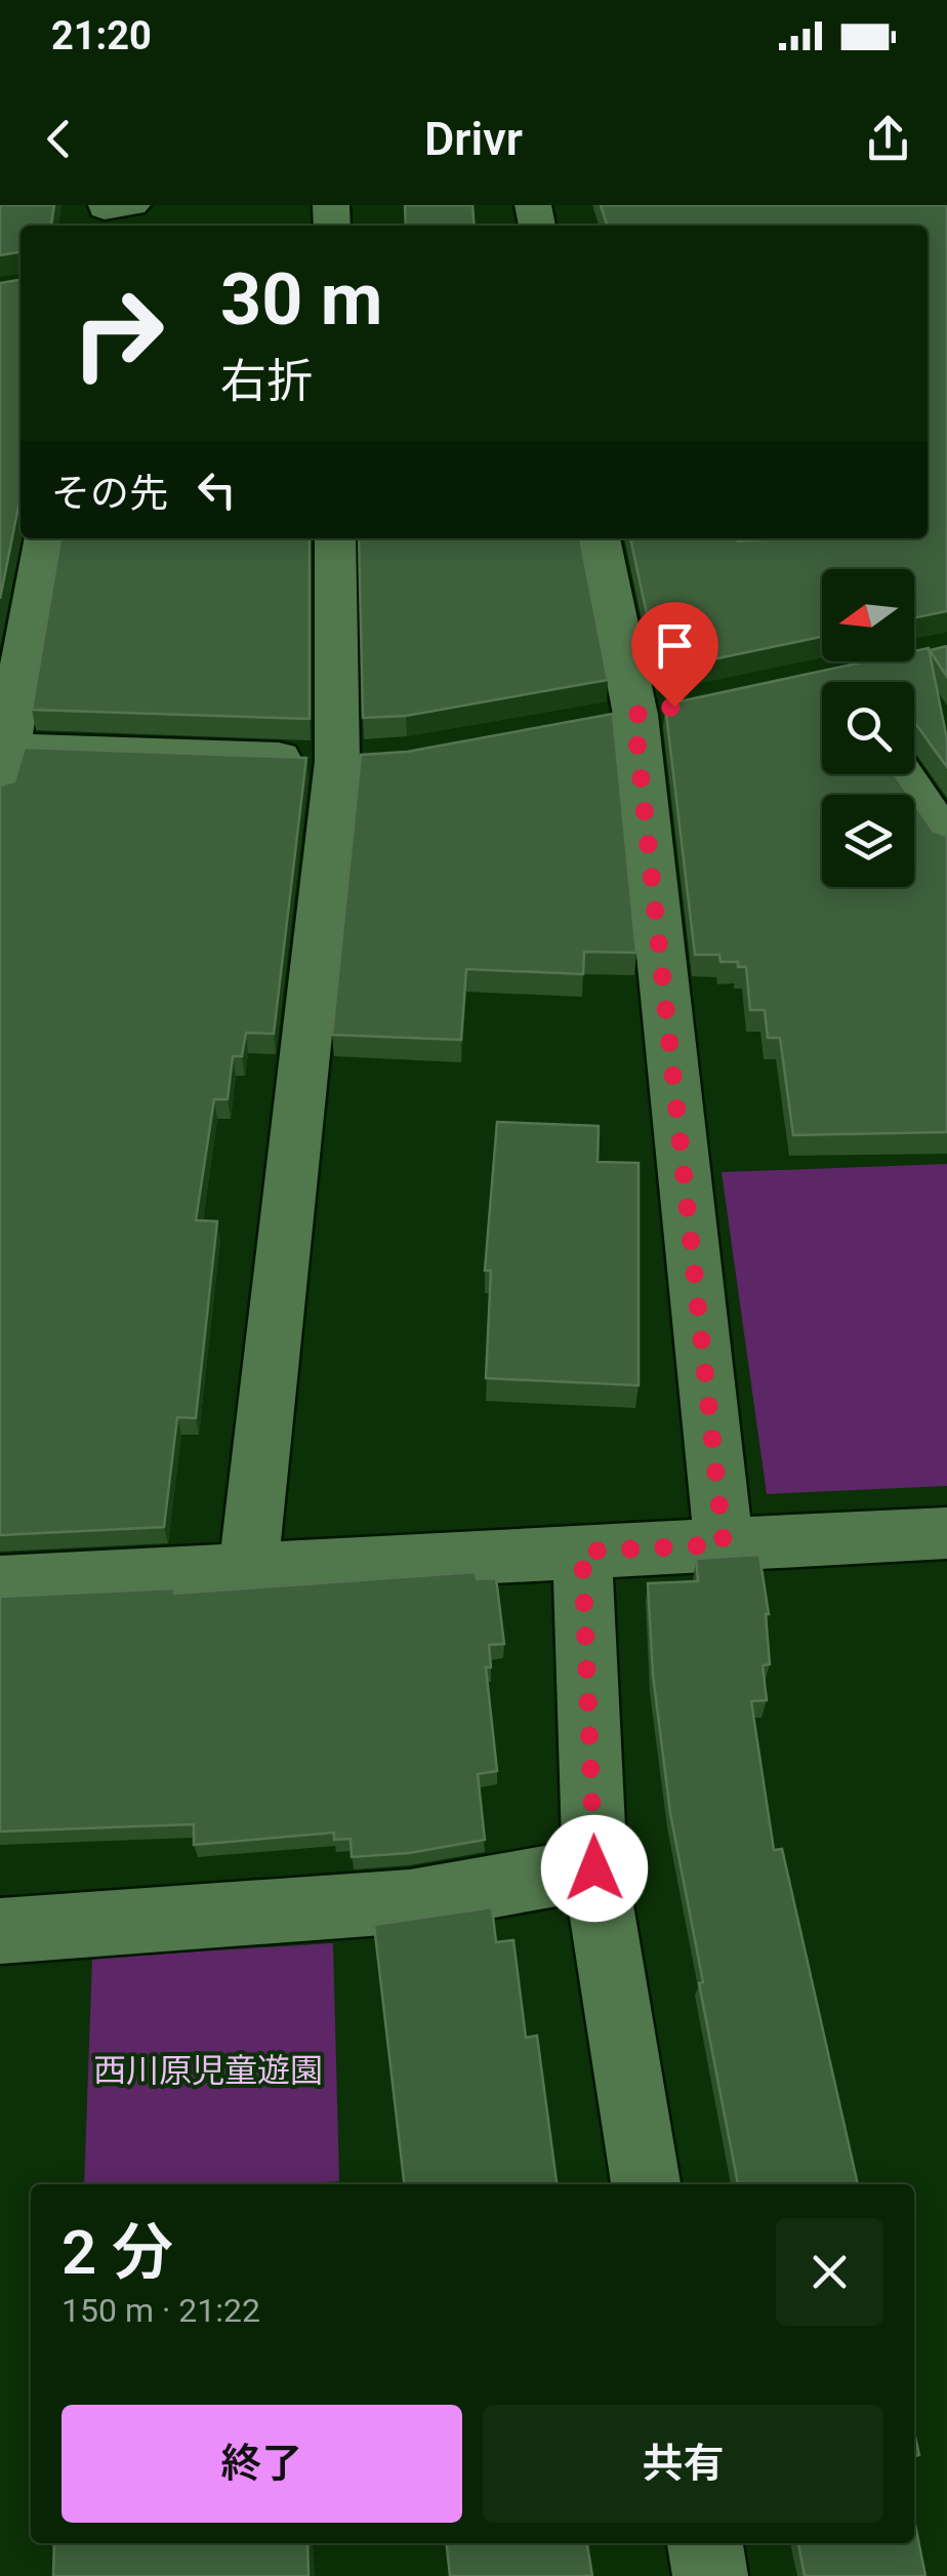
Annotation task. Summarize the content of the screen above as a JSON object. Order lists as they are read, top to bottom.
{
  "parks": ["西川原児童遊園"],
  "north": "left",
  "page": {
    "status": "21:20",
    "header": "Drivr",
    "turn": ["30 m", "右折"],
    "then": "その先",
    "heading": ["2 分", "150 m · 21:22"],
    "buttons": ["終了", "共有"]
  }
}
